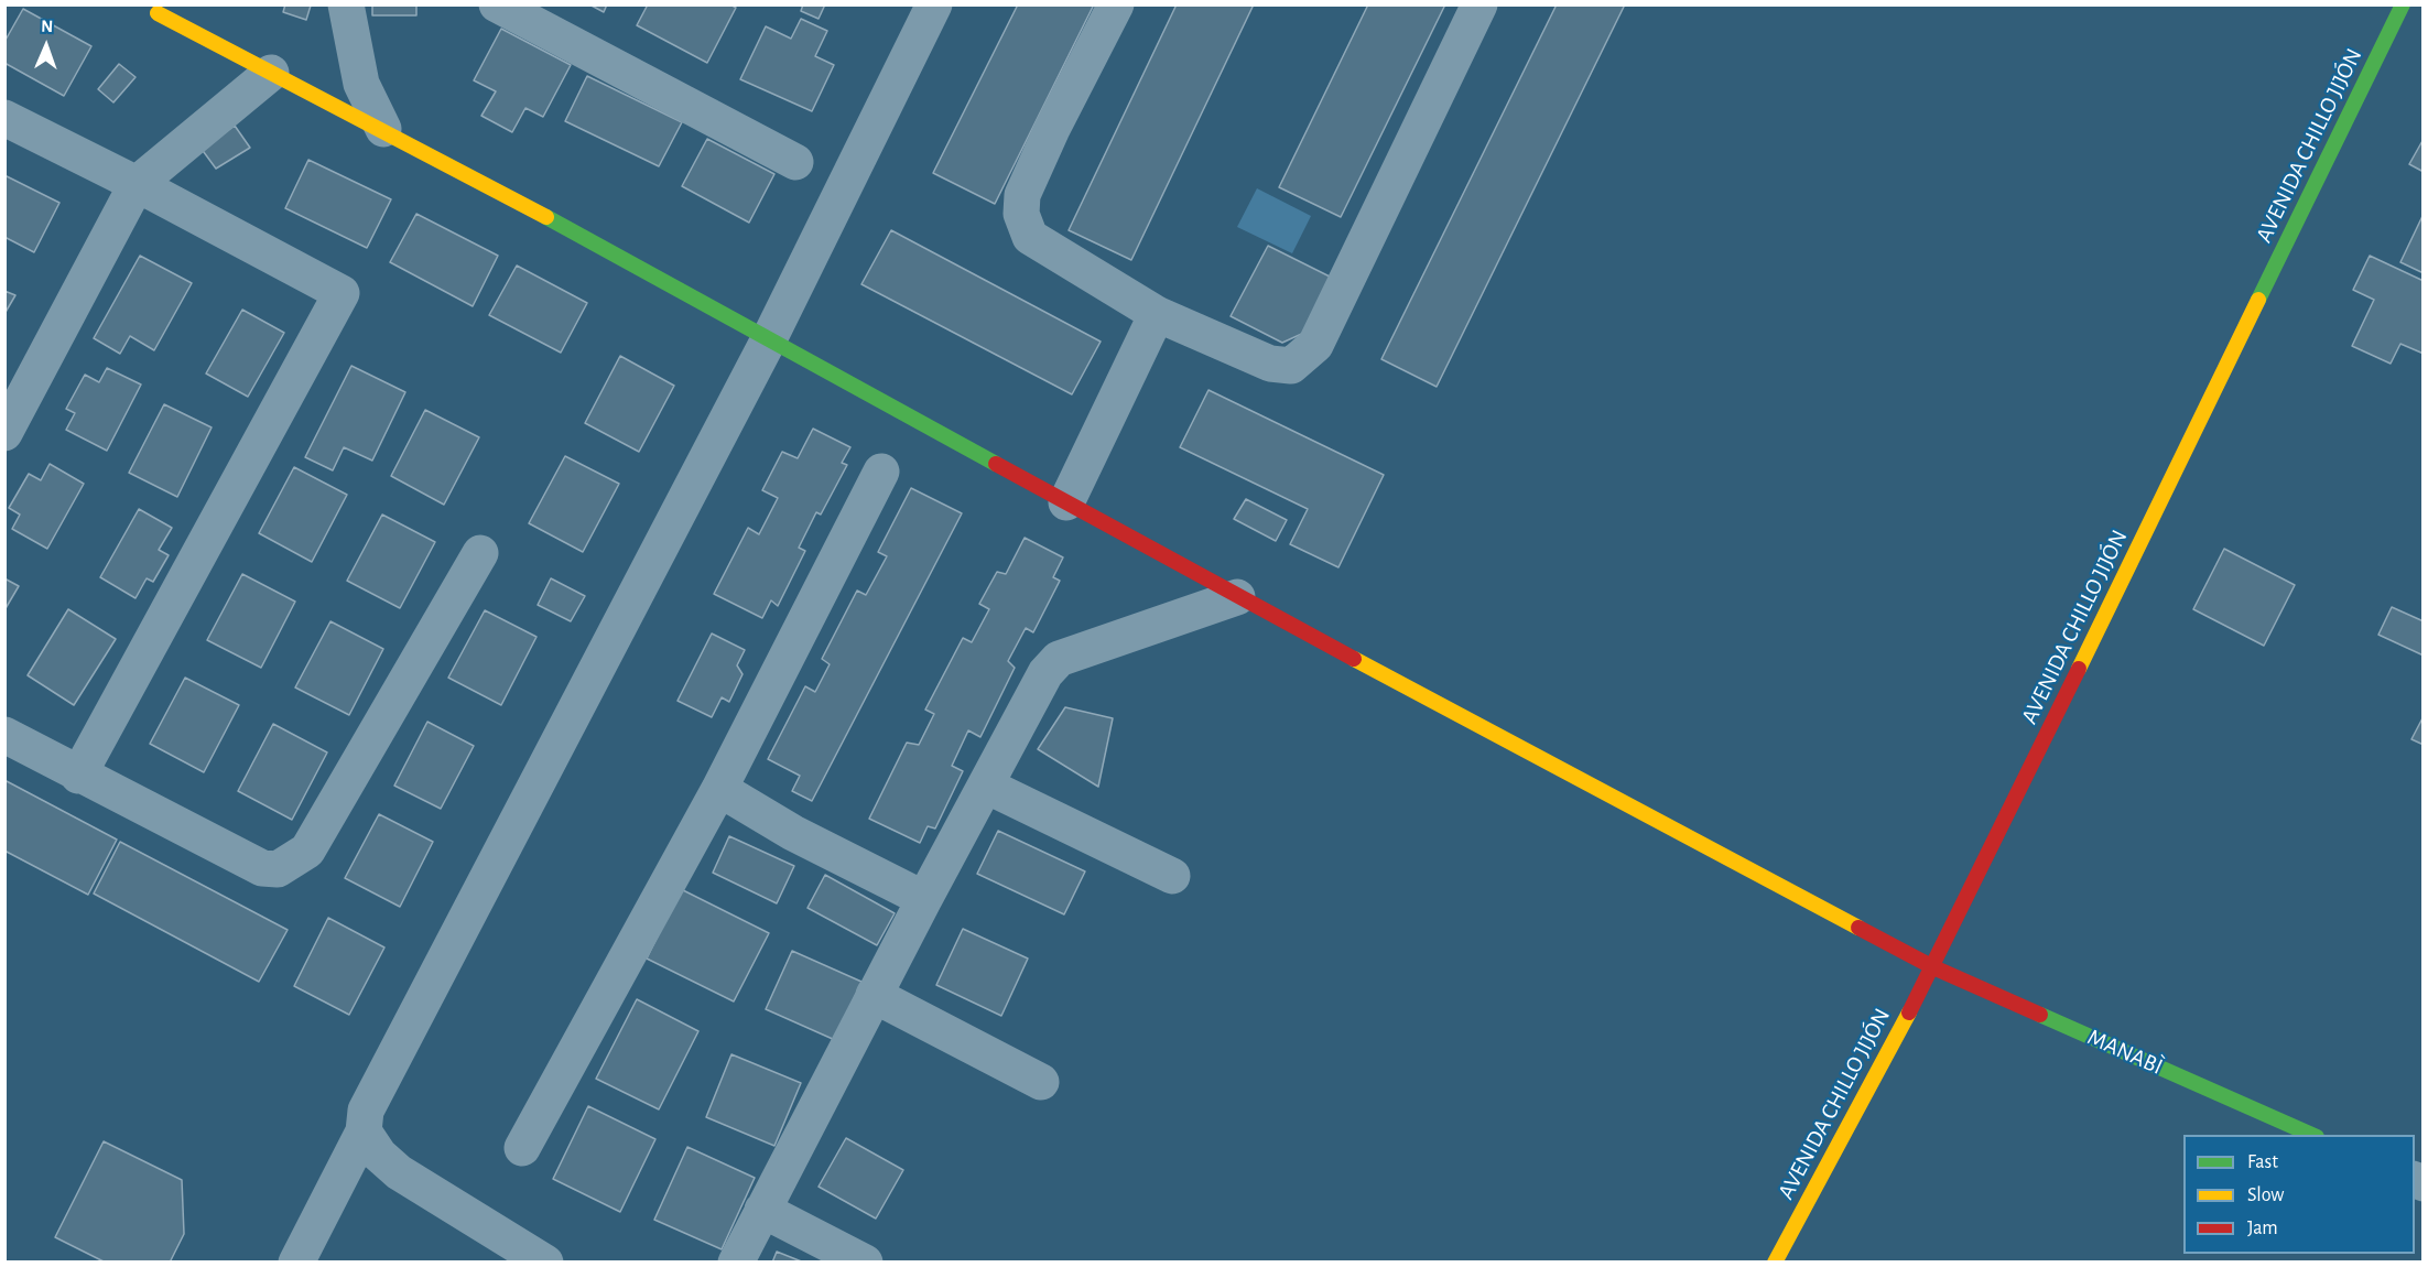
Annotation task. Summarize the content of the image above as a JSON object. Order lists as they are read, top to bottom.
{
  "streets": {
    "street": ["AVENIDA CHILLO JIJÓN", "MANABÌ"]
  },
  "crossings": [
    ["AVENIDA CHILLO JIJÓN", "MANABÌ"]
  ],
  "legend": ["Fast", "Slow", "Jam"],
  "north": "top"
}
